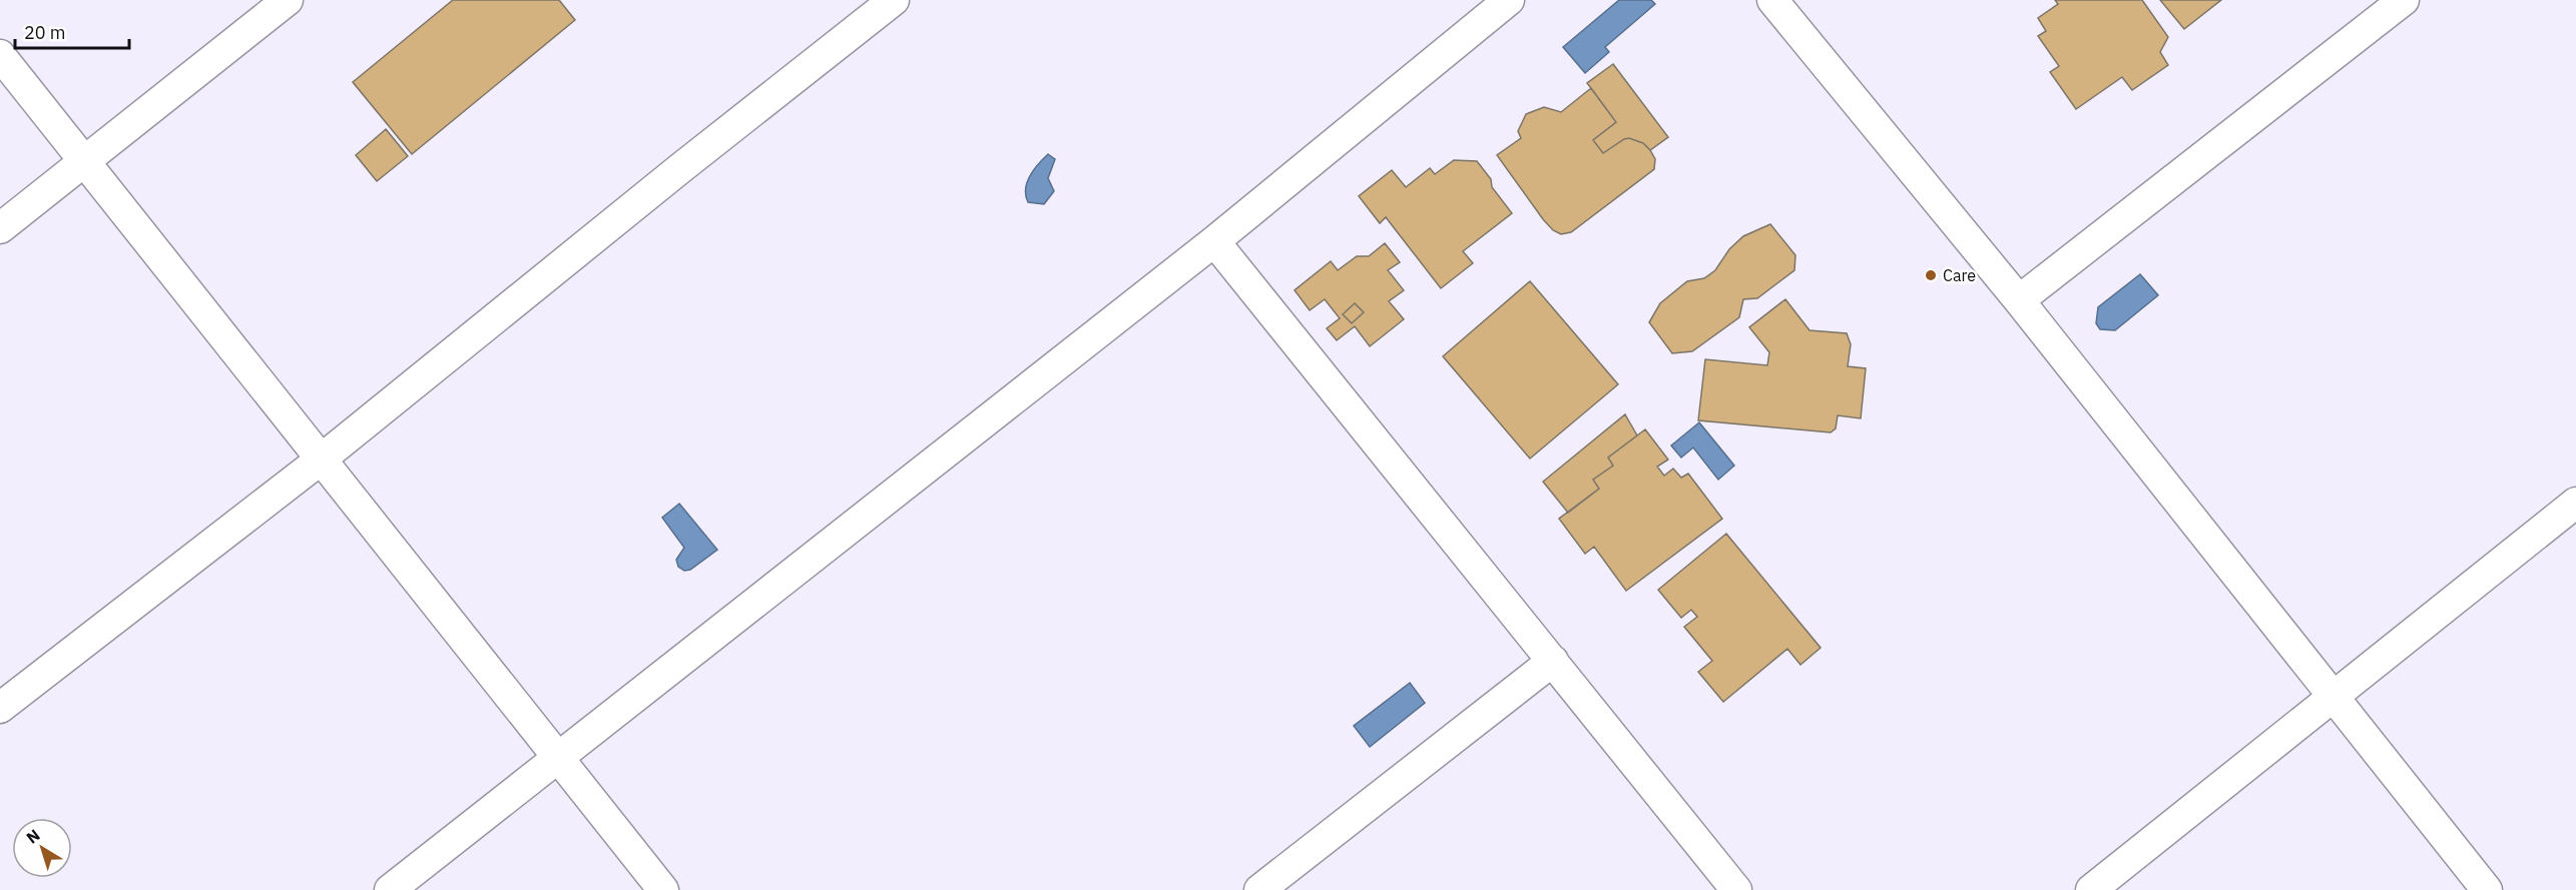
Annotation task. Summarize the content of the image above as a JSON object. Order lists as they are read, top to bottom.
{
  "places": ["Care"],
  "scale_bar": "20 m",
  "north": "top left"
}
